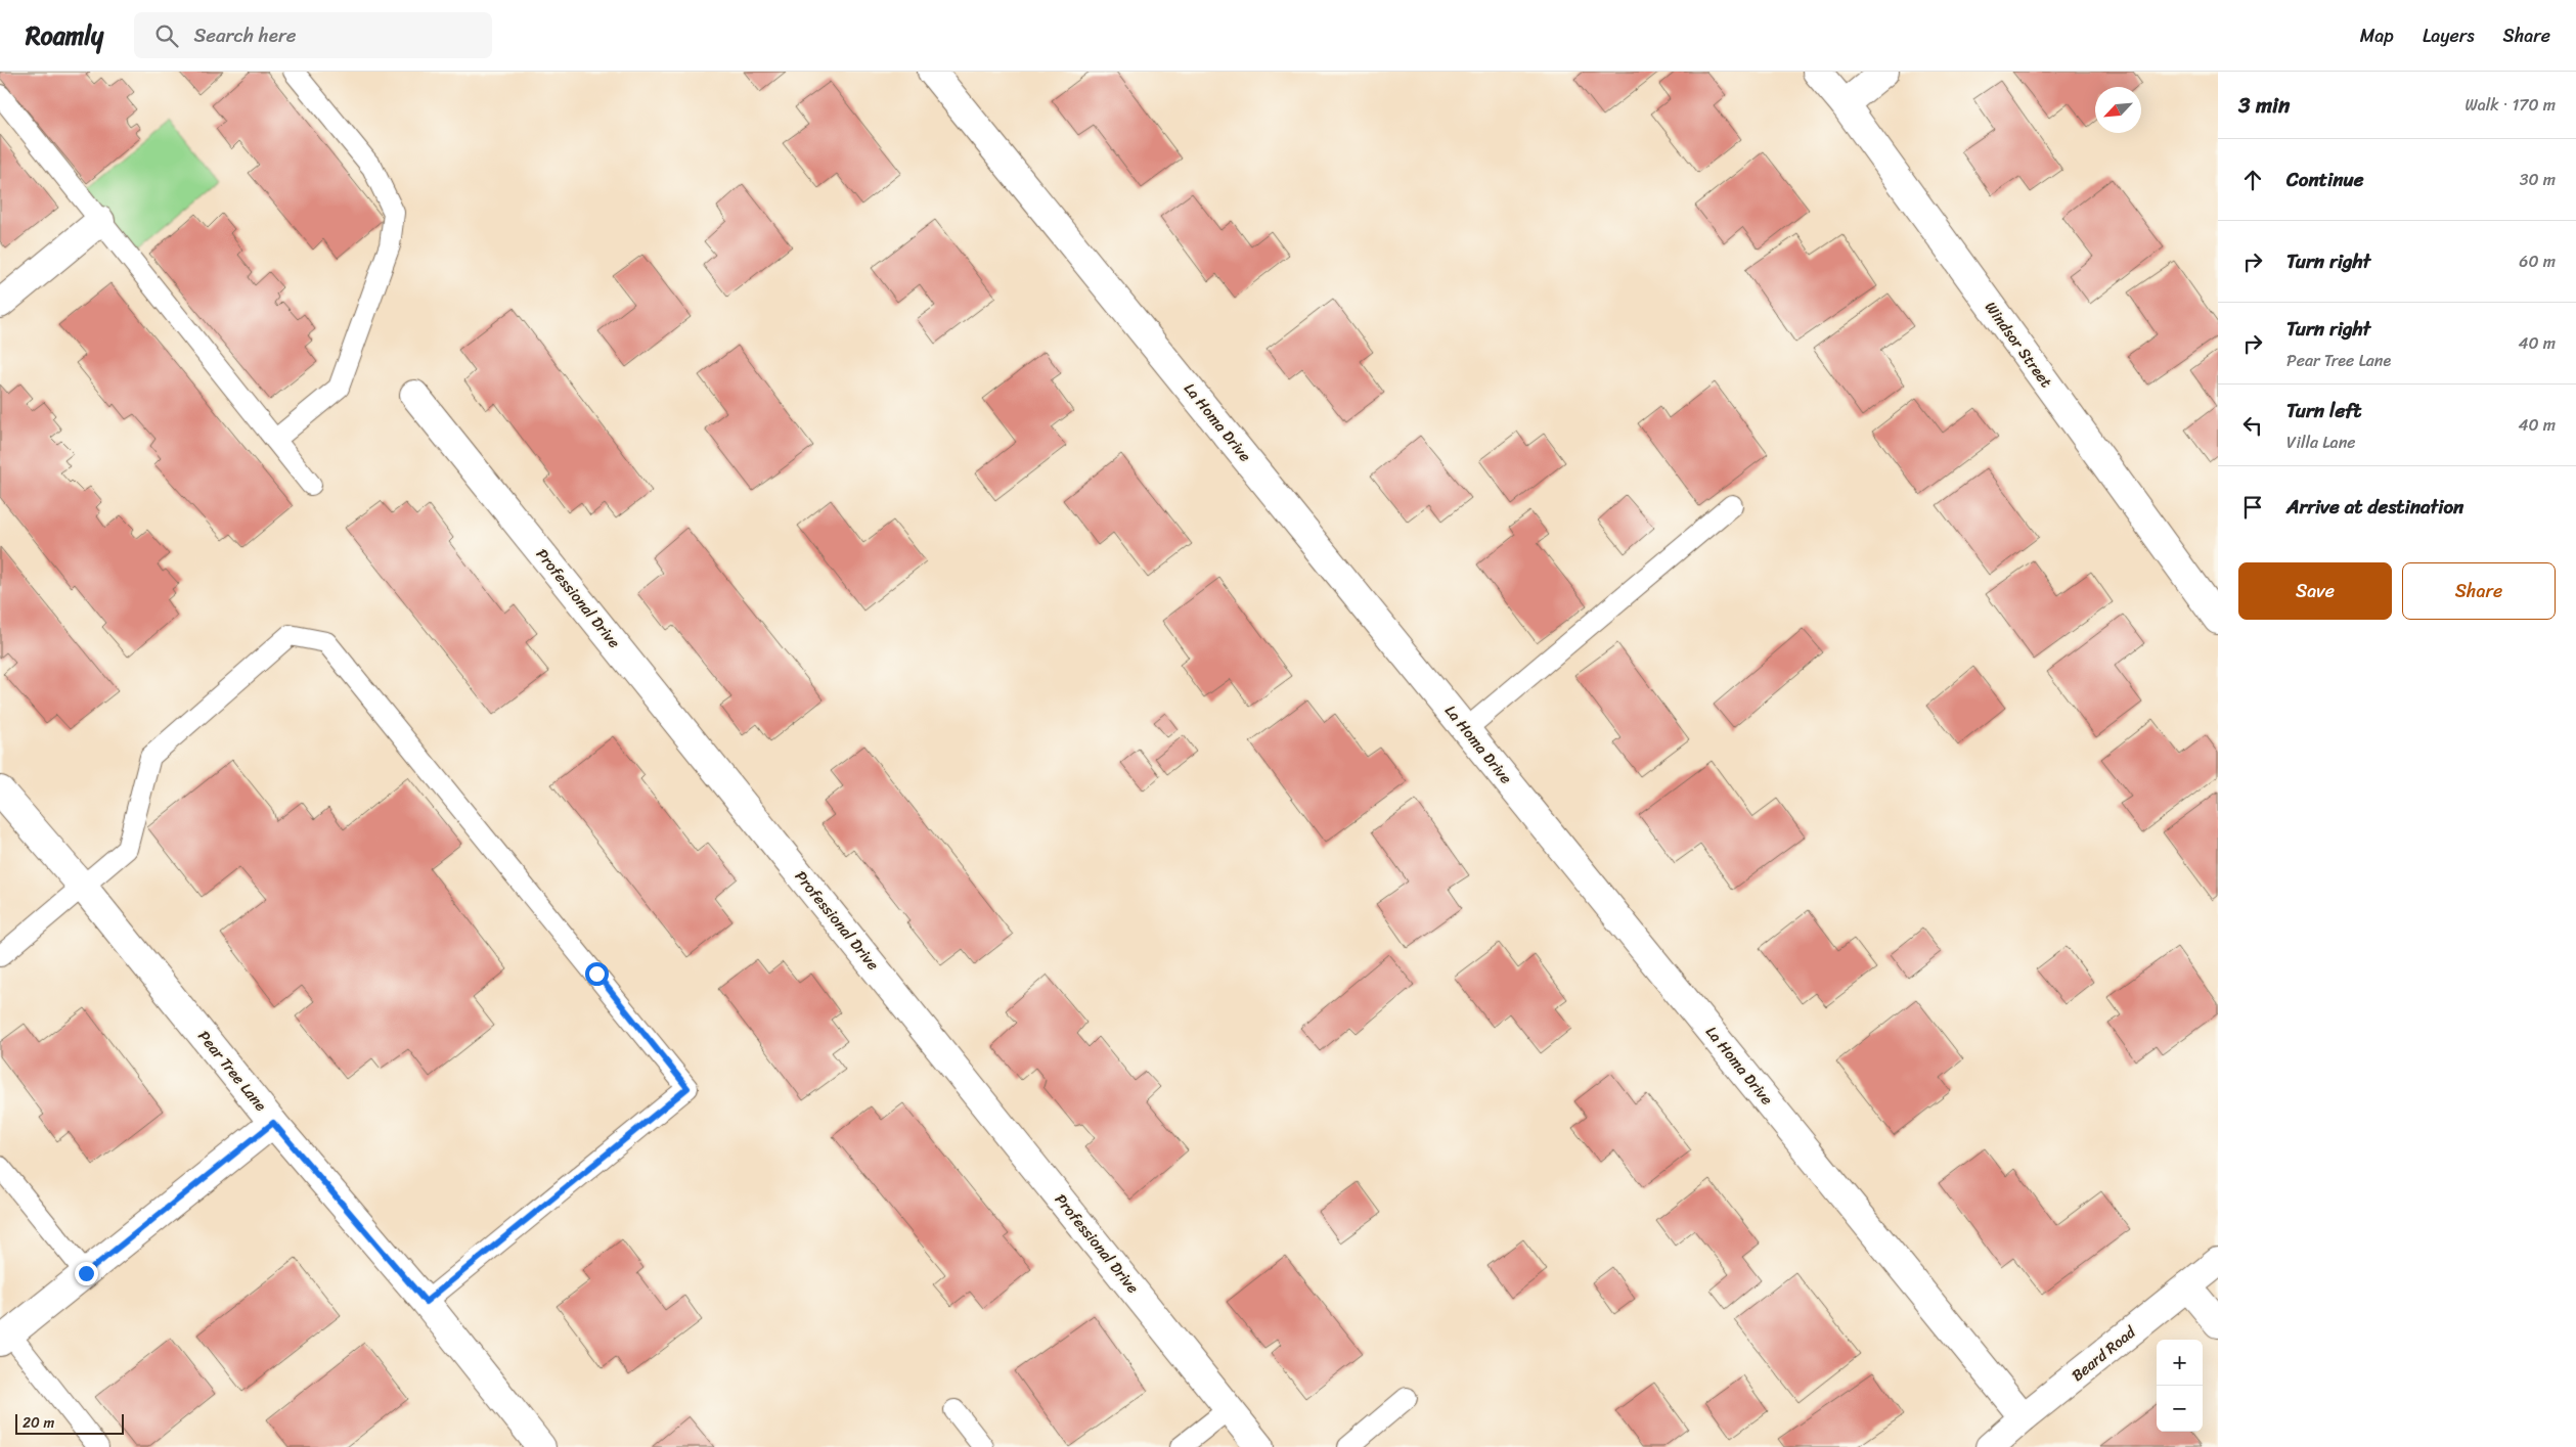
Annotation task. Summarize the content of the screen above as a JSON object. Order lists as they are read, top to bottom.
{
  "streets": {
    "street": [
      "Windsor Street",
      "La Homa Drive",
      "Professional Drive",
      "Pear Tree Lane",
      "Beard Road"
    ]
  },
  "crossings": [
    ["La Homa Drive", "Beard Road"]
  ],
  "scale_bar": "20 m",
  "north": "bottom left",
  "page": {
    "header": "Roamly",
    "search": "Search here",
    "nav": ["Map", "Layers", "Share"],
    "heading": ["3 min", "Walk · 170 m"],
    "list": [
      ["Continue", "30 m"],
      ["Turn right", "60 m"],
      ["Turn right", "Pear Tree Lane", "40 m"],
      ["Turn left", "Villa Lane", "40 m"],
      "Arrive at destination"
    ],
    "buttons": ["Save", "Share"],
    "map_buttons": ["+", "−"],
    "scale": "20 m"
  }
}
